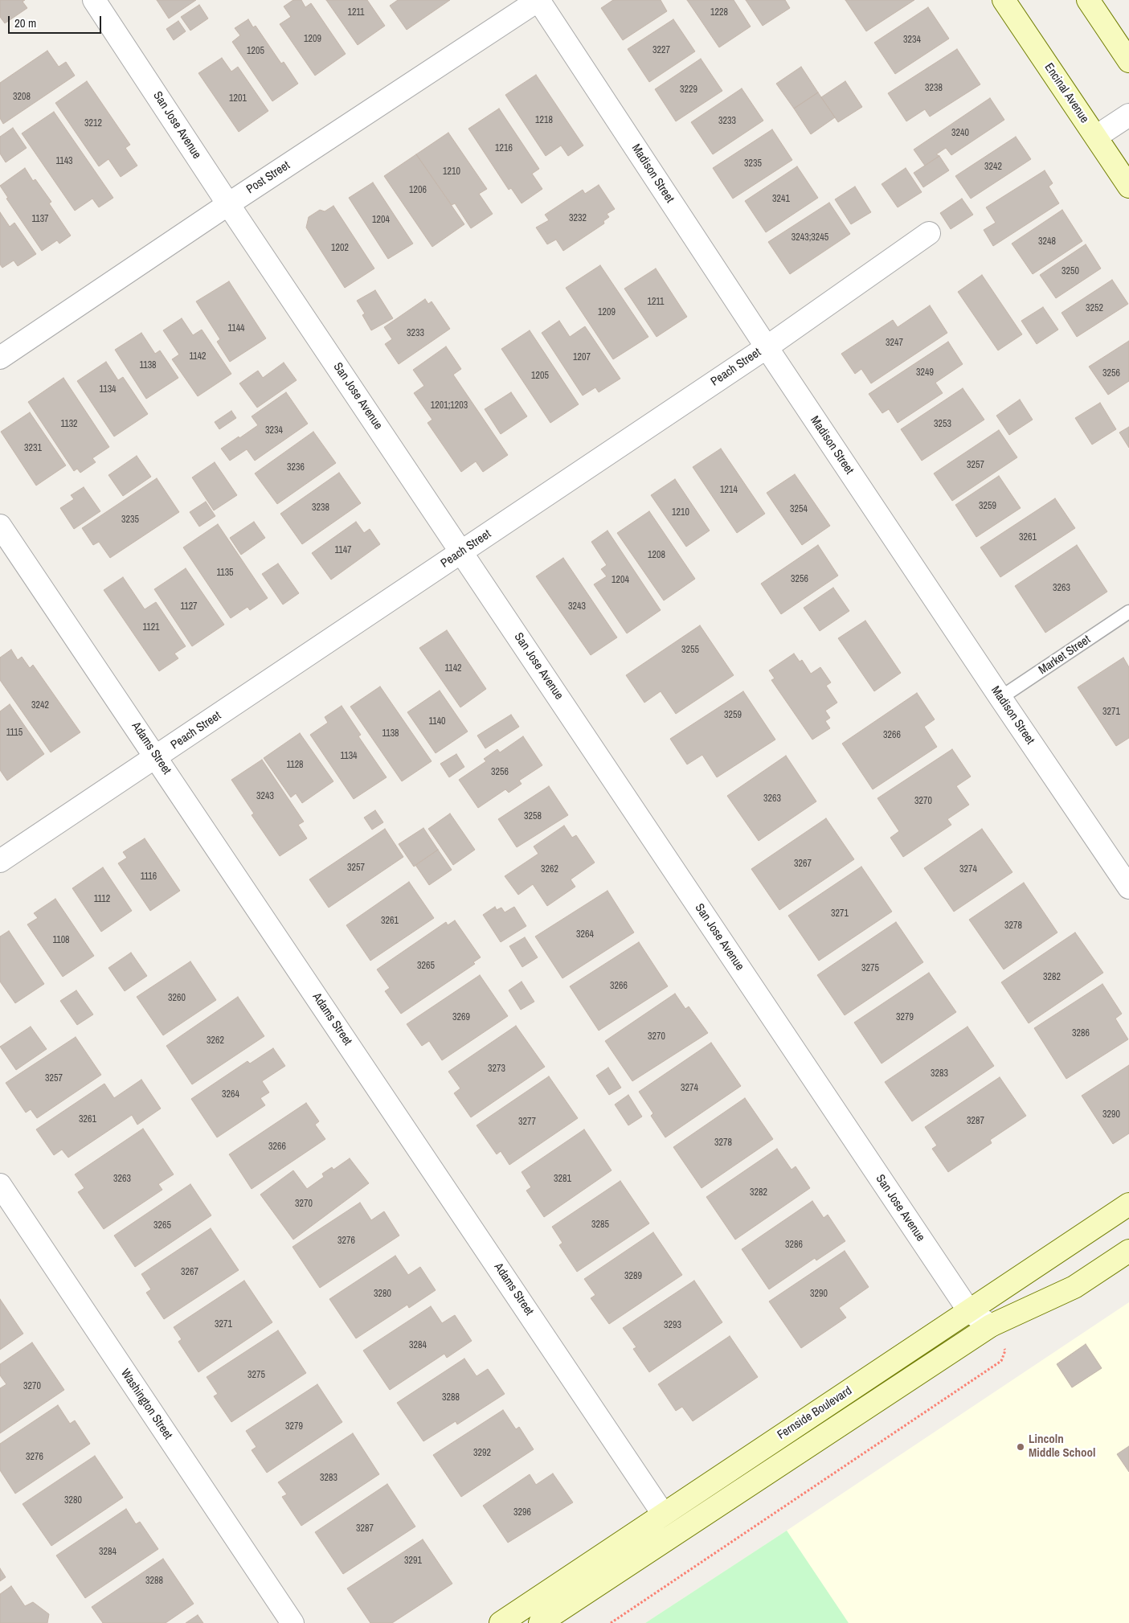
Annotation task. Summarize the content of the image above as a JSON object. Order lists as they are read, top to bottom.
{
  "streets": {
    "main road": ["Encinal Avenue", "Fernside Boulevard"],
    "street": [
      "San Jose Avenue",
      "Madison Street",
      "Post Street",
      "Peach Street",
      "Adams Street",
      "Washington Street"
    ],
    "lane": ["Market Street"]
  },
  "crossings": [
    ["San Jose Avenue", "Post Street"],
    ["San Jose Avenue", "Peach Street"],
    ["San Jose Avenue", "Fernside Boulevard"],
    ["Madison Street", "Post Street"],
    ["Madison Street", "Peach Street"],
    ["Madison Street", "Market Street"],
    ["Peach Street", "Adams Street"],
    ["Adams Street", "Fernside Boulevard"]
  ],
  "places": ["Lincoln Middle School"],
  "house_numbers": [
    "1211",
    "1228",
    "1209",
    "3234",
    "3227",
    "1205",
    "3238",
    "3229",
    "3208",
    "1201",
    "1218",
    "3233",
    "3212",
    "3240",
    "1216",
    "1143",
    "3235",
    "3242",
    "1210",
    "1206",
    "3241",
    "3232",
    "1137",
    "1204",
    "3243;3245",
    "3248",
    "1202",
    "3250",
    "1211",
    "3252",
    "1209",
    "1144",
    "3233",
    "3247",
    "1142",
    "1207",
    "1138",
    "3249",
    "3256",
    "1205",
    "1134",
    "1201;1203",
    "1132",
    "3253",
    "3234",
    "3231",
    "3257",
    "3236",
    "1214",
    "3259",
    "3238",
    "3254",
    "1210",
    "3235",
    "3261",
    "1147",
    "1208",
    "1135",
    "3256",
    "1204",
    "3263",
    "1127",
    "3243",
    "1121",
    "3255",
    "1142",
    "3242",
    "3271",
    "3259",
    "1140",
    "1115",
    "1138",
    "3266",
    "1134",
    "1128",
    "3256",
    "3243",
    "3263",
    "3270",
    "3258",
    "3267",
    "3257",
    "3262",
    "3274",
    "1116",
    "1112",
    "3271",
    "3261",
    "3278",
    "3264",
    "1108",
    "3265",
    "3275",
    "3282",
    "3266",
    "3260",
    "3269",
    "3279",
    "3286",
    "3270",
    "3262",
    "3273",
    "3283",
    "3257",
    "3274",
    "3264",
    "3290",
    "3261",
    "3287",
    "3277",
    "3278",
    "3266",
    "3263",
    "3281",
    "3282",
    "3270",
    "3285",
    "3265",
    "3276",
    "3286",
    "3267",
    "3289",
    "3280",
    "3290",
    "3271",
    "3293",
    "3284",
    "3275",
    "3270",
    "3288",
    "3279",
    "3292",
    "3276",
    "3283",
    "3280",
    "3296",
    "3287",
    "3284",
    "3291",
    "3288"
  ],
  "scale_bar": "20 m"
}
